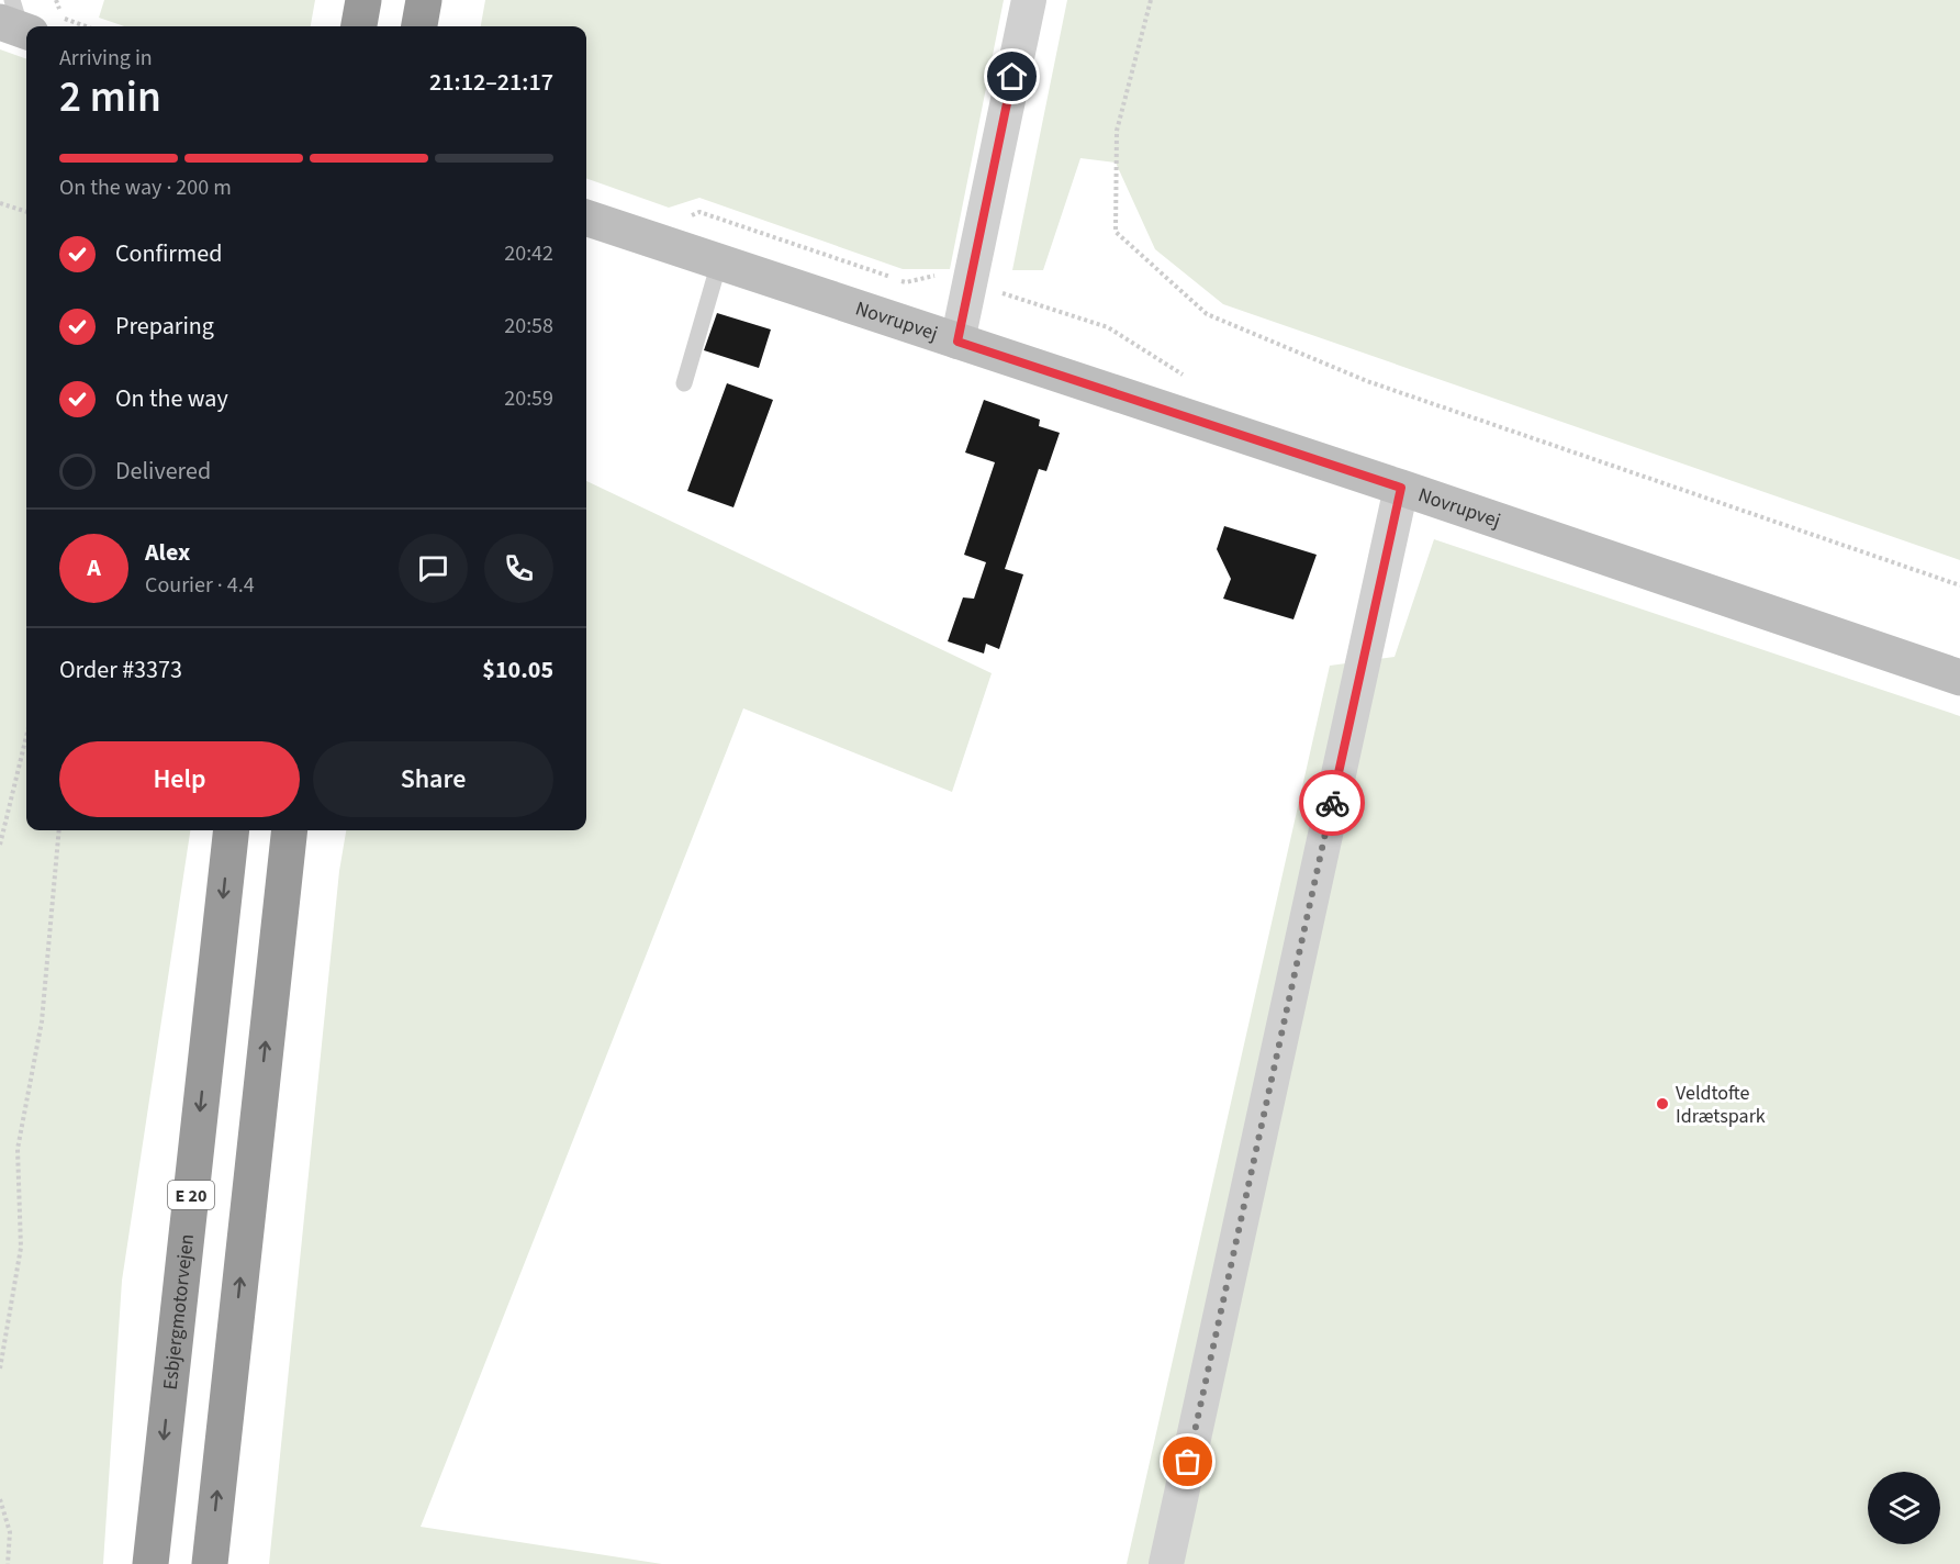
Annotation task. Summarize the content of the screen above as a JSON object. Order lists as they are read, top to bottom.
{
  "streets": {
    "highway": ["E 20", "Esbjergmotorvejen"],
    "street": ["Novrupvej"]
  },
  "places": ["Veldtofte Idrætspark"],
  "page": {
    "heading": ["2 min", "Arriving in", "21:12–21:17"],
    "panel": [
      "Alex",
      "Courier · 4.4",
      "Order #3373",
      "$10.05"
    ],
    "bar": "On the way · 200 m",
    "list": [
      ["Confirmed", "20:42"],
      ["Preparing", "20:58"],
      ["On the way", "20:59"],
      "Delivered"
    ],
    "round": "A",
    "buttons": ["Help", "Share"]
  }
}
